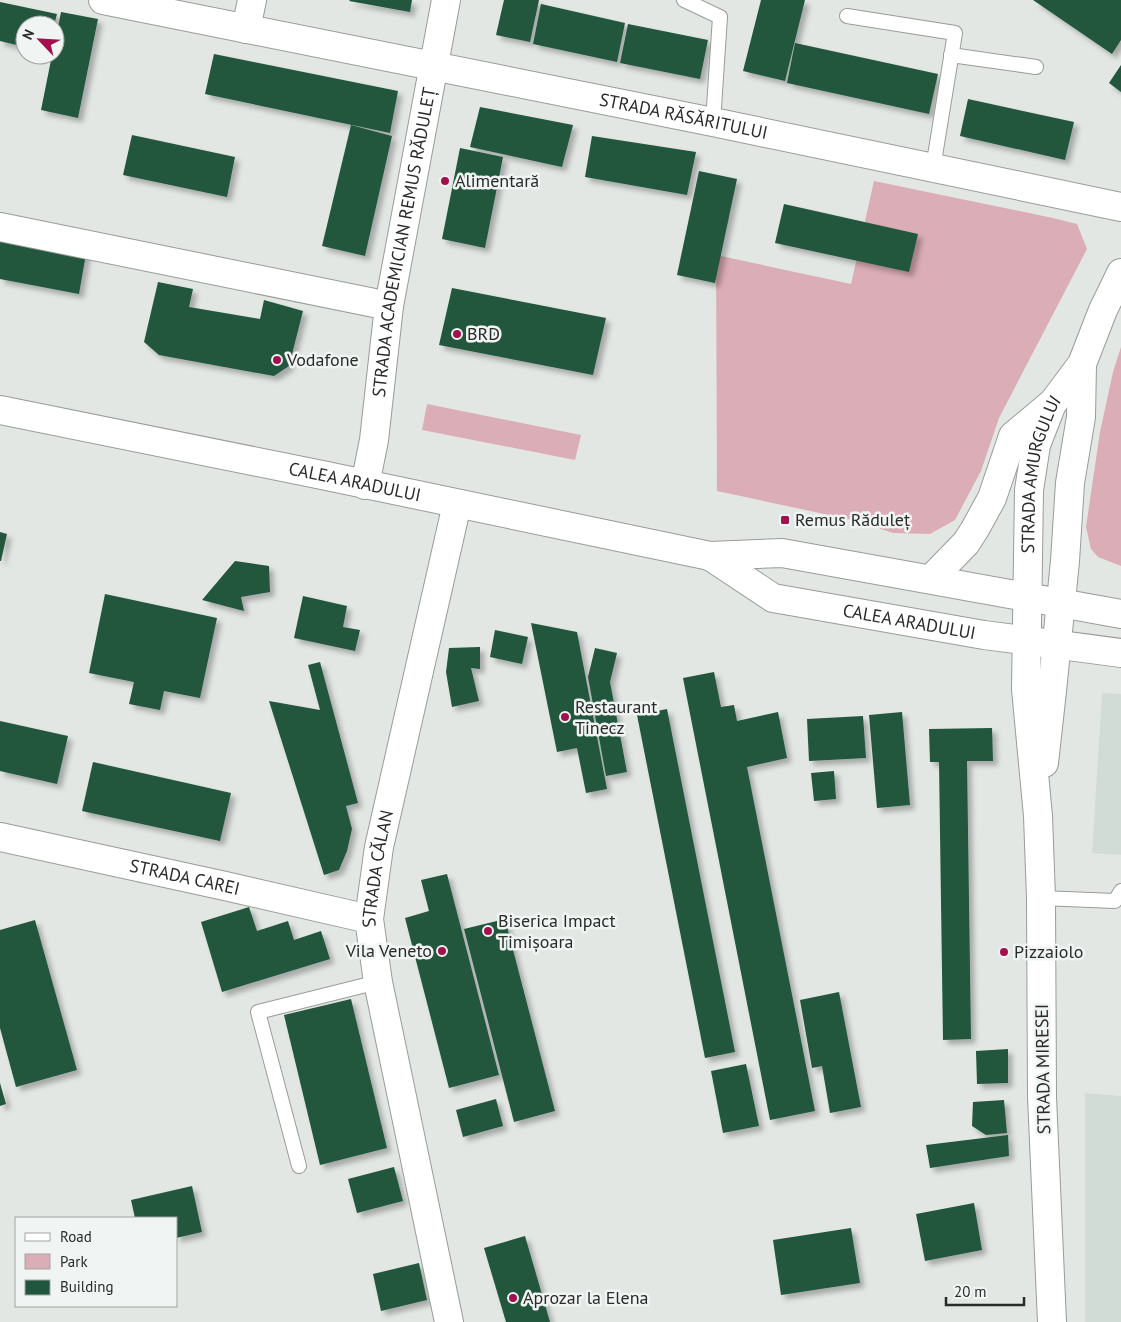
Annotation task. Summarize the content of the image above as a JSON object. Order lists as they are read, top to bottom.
{
  "streets": {
    "main road": [
      "STRADA RĂSĂRITULUI",
      "STRADA ACADEMICIAN REMUS RĂDULEȚ",
      "STRADA AMURGULUI",
      "CALEA ARADULUI",
      "STRADA CĂLAN",
      "STRADA CAREI",
      "STRADA MIRESEI"
    ]
  },
  "crossings": [
    ["STRADA RĂSĂRITULUI", "STRADA ACADEMICIAN REMUS RĂDULEȚ"],
    ["STRADA ACADEMICIAN REMUS RĂDULEȚ", "CALEA ARADULUI"],
    ["STRADA AMURGULUI", "CALEA ARADULUI"],
    ["STRADA AMURGULUI", "STRADA MIRESEI"],
    ["CALEA ARADULUI", "STRADA CĂLAN"],
    ["CALEA ARADULUI", "STRADA MIRESEI"],
    ["STRADA CĂLAN", "STRADA CAREI"]
  ],
  "places": {
    "other": [
      "Alimentară",
      "BRD",
      "Vodafone",
      "Restaurant Tinecz",
      "Biserica Impact Timișoara",
      "Vila Veneto",
      "Pizzaiolo",
      "Aprozar la Elena"
    ],
    "transit": ["Remus Răduleț"]
  },
  "legend": ["Road", "Park", "Building"],
  "scale_bar": "20 m",
  "north": "top left"
}
